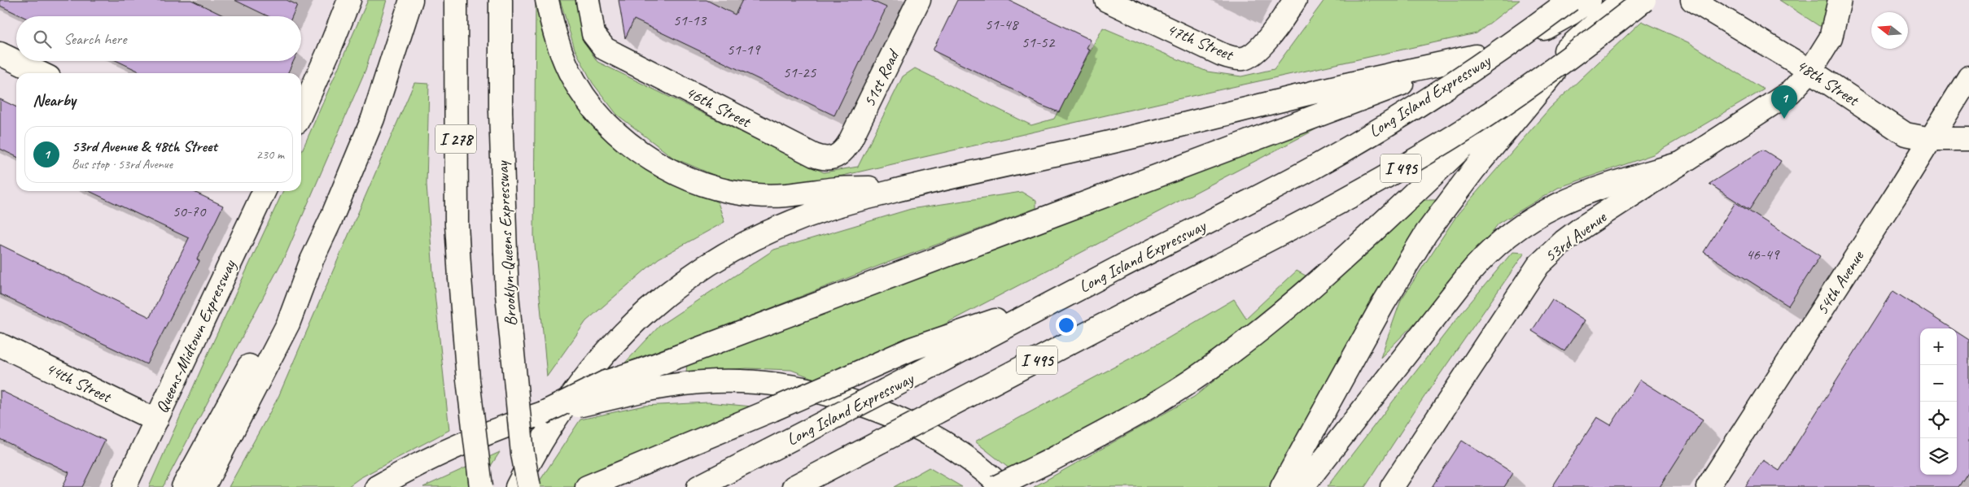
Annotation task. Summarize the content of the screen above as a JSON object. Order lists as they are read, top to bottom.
{
  "streets": {
    "main road": [
      "47th Street",
      "51st Road",
      "48th Street",
      "Long Island Expressway",
      "46th Street",
      "I 278",
      "I 495",
      "53rd Avenue",
      "Brooklyn-Queens Expressway",
      "54th Avenue",
      "Queens-Midtown Expressway",
      "44th Street"
    ]
  },
  "crossings": [
    ["51st Road", "46th Street"],
    ["48th Street", "53rd Avenue"],
    ["48th Street", "54th Avenue"],
    ["Queens-Midtown Expressway", "44th Street"]
  ],
  "house_numbers": [
    "51-13",
    "51-48",
    "51-52",
    "51-19",
    "51-25",
    "50-70",
    "46-49"
  ],
  "north": "left",
  "page": {
    "search": "Search here",
    "heading": "Nearby",
    "pins": "1",
    "list": [
      {
        "mark": "1",
        "name": "53rd Avenue & 48th Street",
        "note": "Bus stop · 53rd Avenue",
        "value": "230 m"
      }
    ],
    "map_buttons": ["+", "−"]
  }
}
